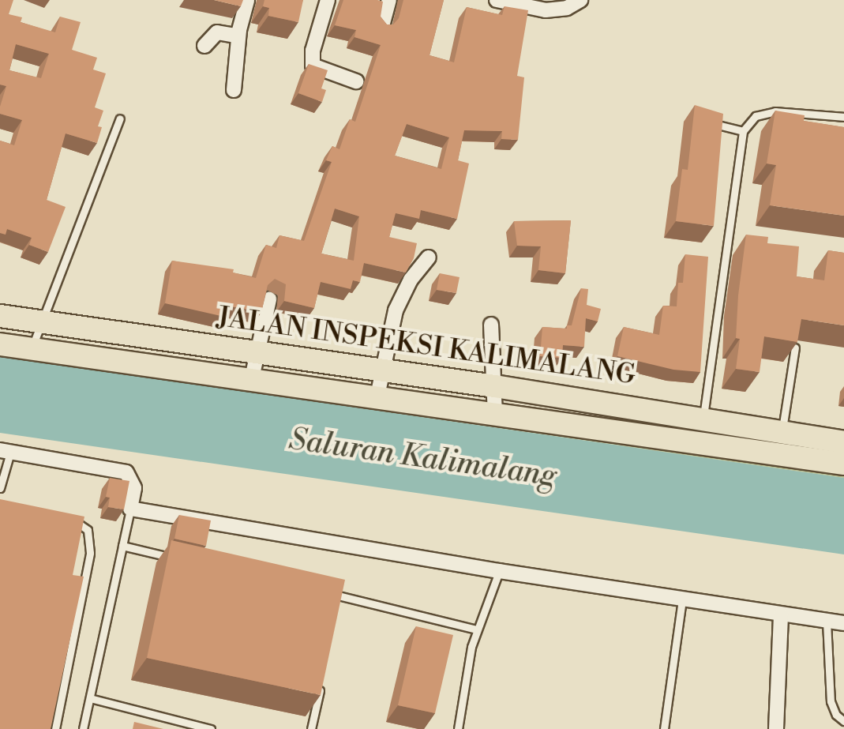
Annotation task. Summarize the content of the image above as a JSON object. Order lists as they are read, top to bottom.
{
  "streets": {
    "main road": ["JALAN INSPEKSI KALIMALANG"]
  },
  "water": ["Saluran Kalimalang"]
}
